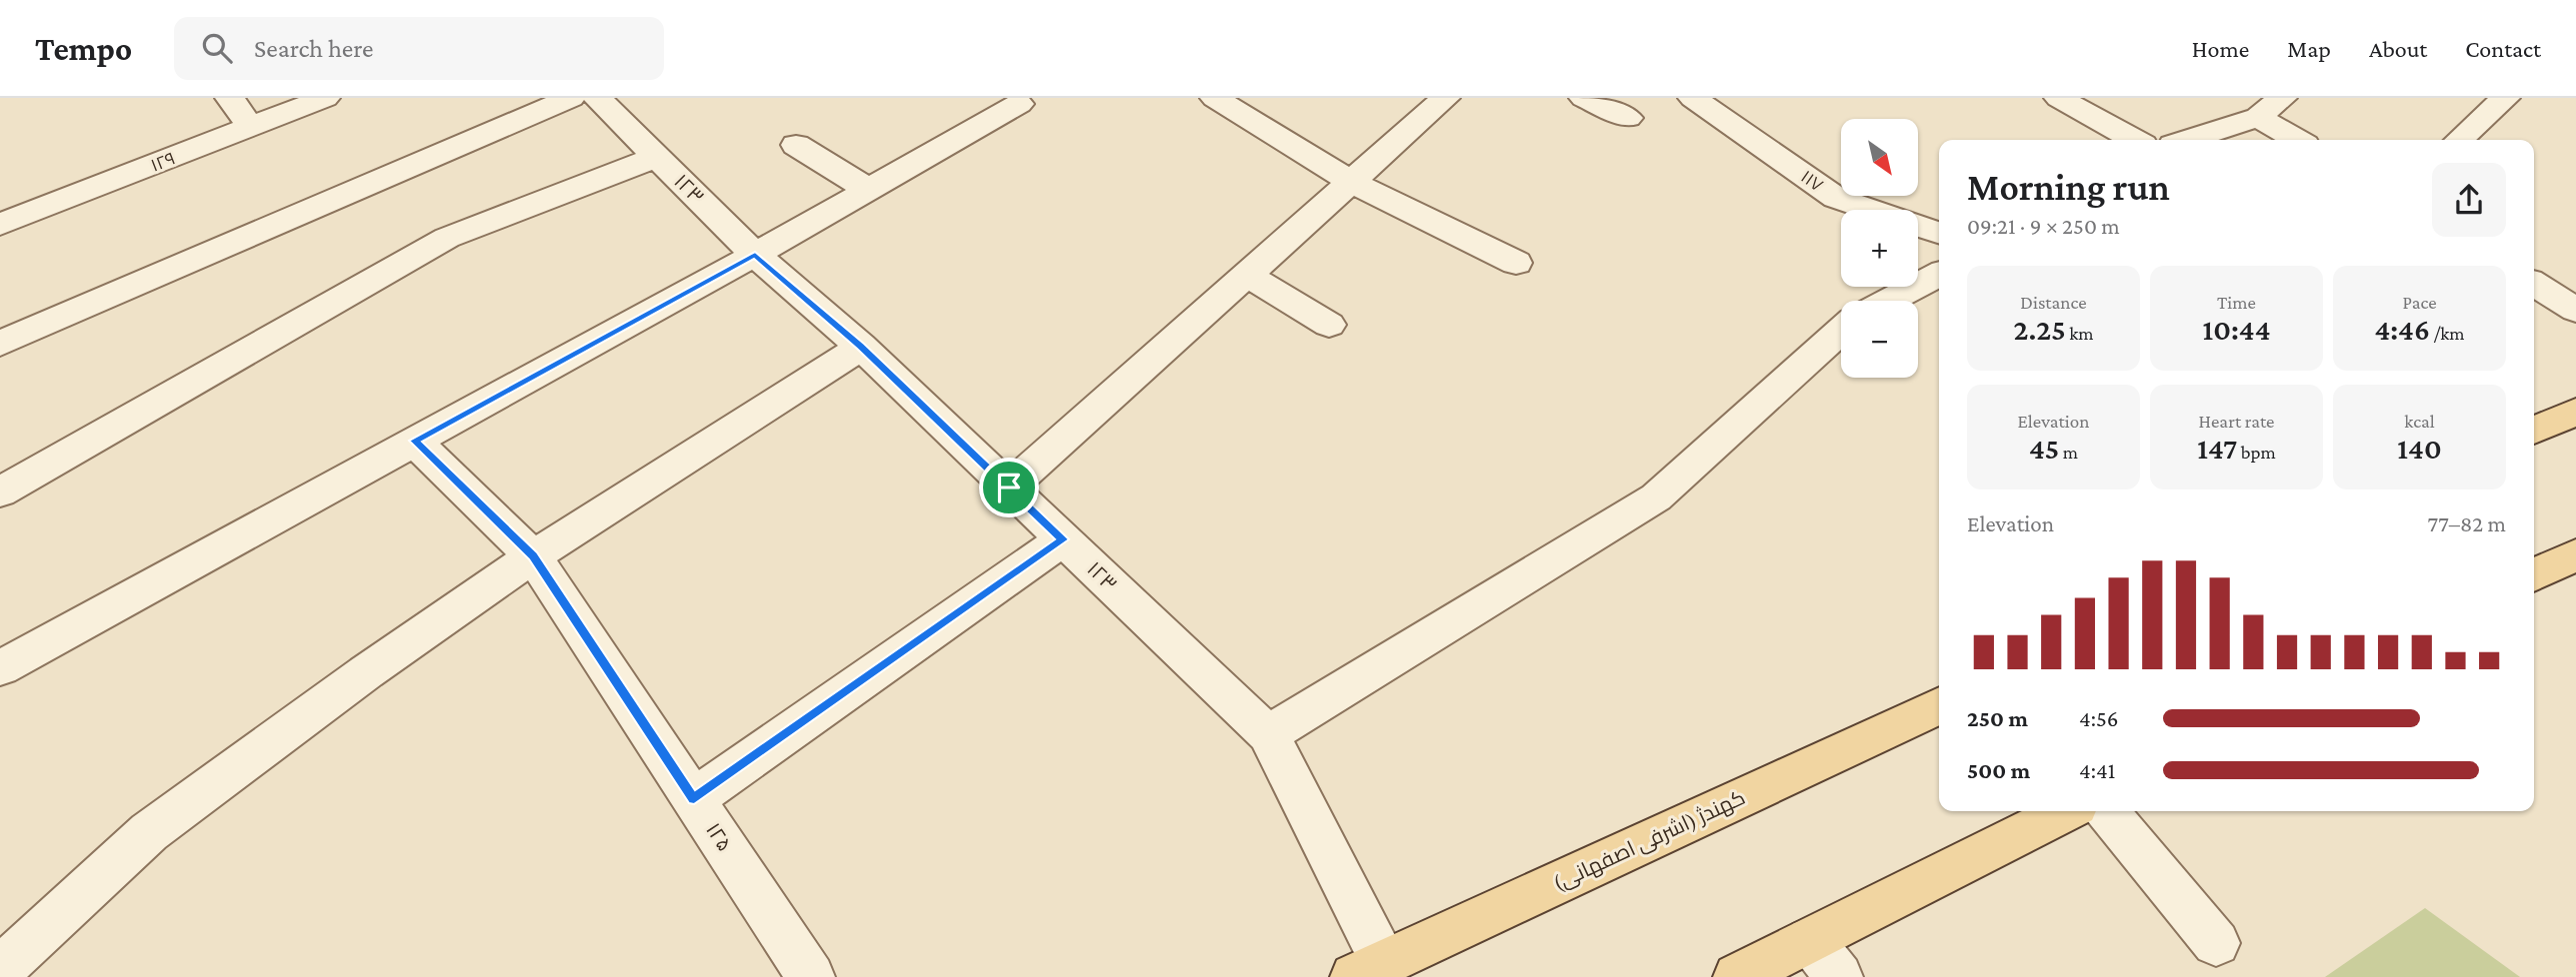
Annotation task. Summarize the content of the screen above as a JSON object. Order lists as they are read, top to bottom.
{
  "streets": {
    "main road": ["کهندژ (اشرفی اصفهانی)"],
    "street": [
      "۱۲۹",
      "۱۱۷",
      "۱۲۳",
      "۱۲۵"
    ]
  },
  "crossings": [
    ["۱۲۳", "کهندژ (اشرفی اصفهانی)"]
  ],
  "north": "bottom right",
  "page": {
    "header": "Tempo",
    "search": "Search here",
    "nav": [
      "Home",
      "Map",
      "About",
      "Contact"
    ],
    "map_buttons": ["+", "−"],
    "heading": ["Morning run", "09:21 · 9 × 250 m"],
    "stats": [
      ["Distance", "2.25 km"],
      ["Time", "10:44"],
      ["Pace", "4:46 /km"],
      ["Elevation", "45 m"],
      ["Heart rate", "147 bpm"],
      ["kcal", "140"]
    ],
    "chart": ["Elevation", "77–82 m"],
    "list": [
      {
        "name": "250 m",
        "note": "4:56"
      },
      {
        "name": "500 m",
        "note": "4:41"
      }
    ]
  }
}
